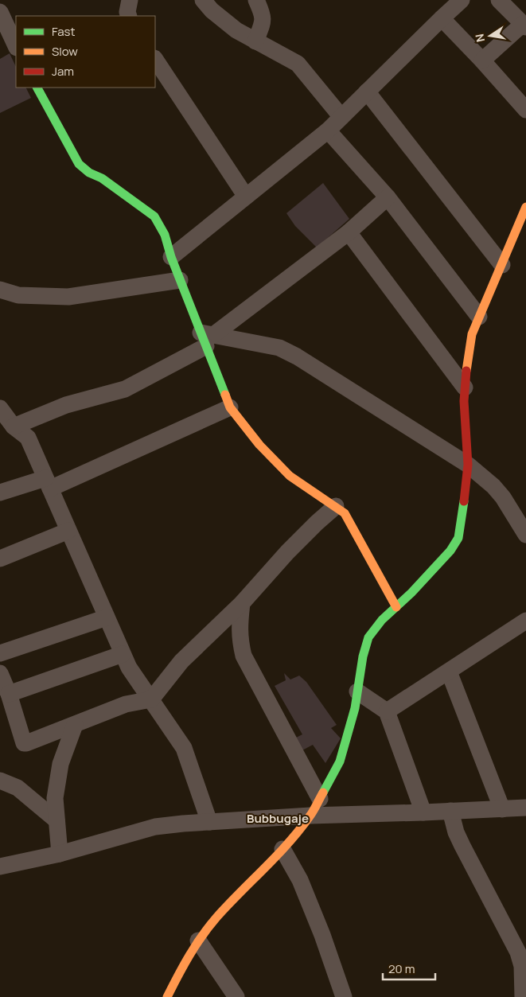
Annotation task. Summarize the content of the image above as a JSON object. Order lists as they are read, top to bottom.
{
  "districts": ["Bubbugaje"],
  "legend": ["Fast", "Slow", "Jam"],
  "scale_bar": "20 m",
  "north": "left"
}
